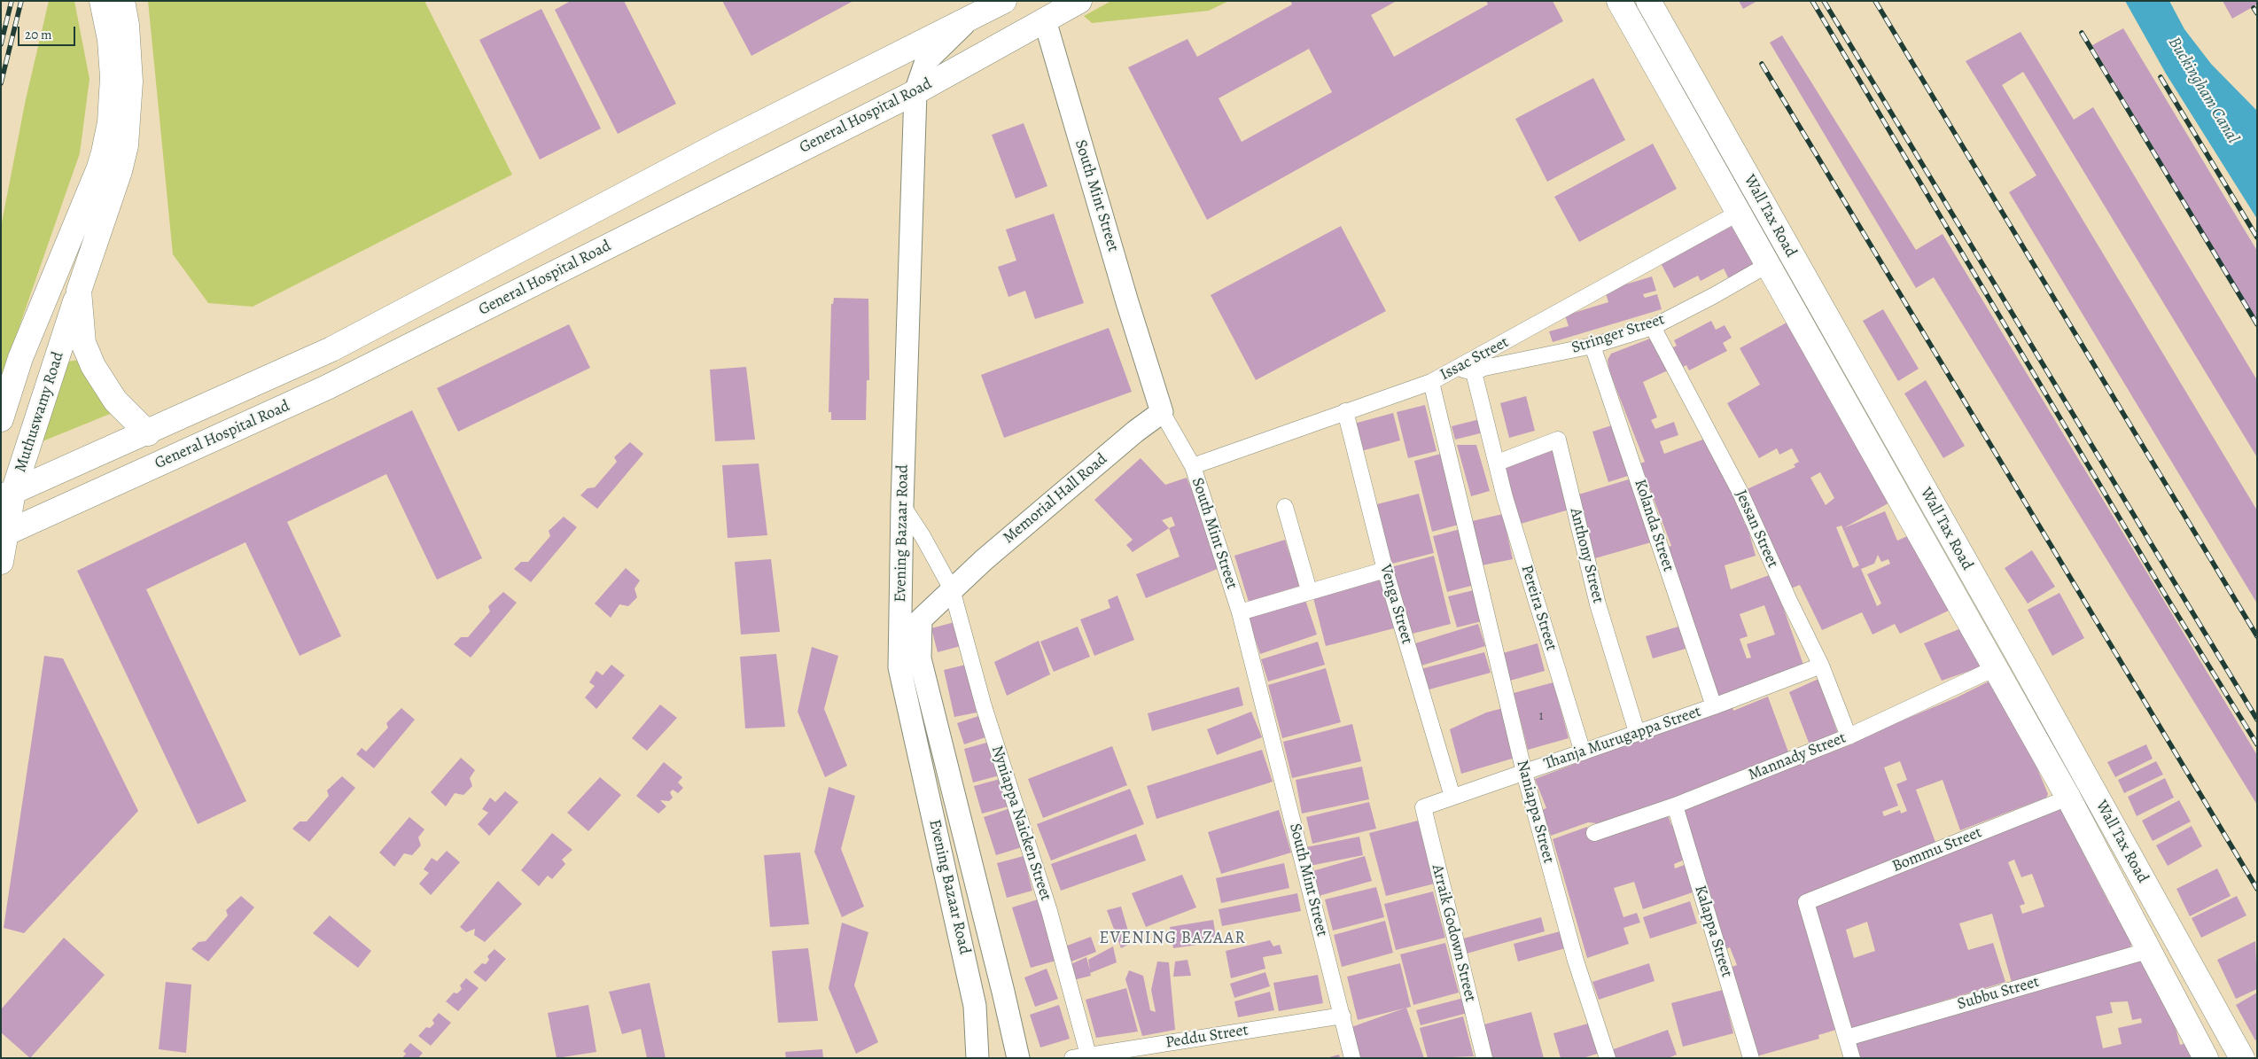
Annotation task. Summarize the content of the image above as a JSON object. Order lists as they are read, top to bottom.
{
  "streets": {
    "main road": [
      "General Hospital Road",
      "South Mint Street",
      "Wall Tax Road",
      "Muthuswamy Road",
      "Memorial Hall Road",
      "Evening Bazaar Road"
    ],
    "street": [
      "Stringer Street",
      "Issac Street",
      "Kolanda Street",
      "Jessan Street",
      "Anthony Street",
      "Venga Street",
      "Pereira Street",
      "Thanja Murugappa Street",
      "Mannady Street",
      "Naniappa Street",
      "Nyniappa Naicken Street",
      "Bommu Street",
      "Kalappa Street",
      "Arraik Godown Street",
      "Subbu Street",
      "Peddu Street"
    ]
  },
  "crossings": [
    ["General Hospital Road", "South Mint Street"],
    ["General Hospital Road", "Muthuswamy Road"],
    ["General Hospital Road", "Evening Bazaar Road"],
    ["South Mint Street", "Issac Street"],
    ["South Mint Street", "Memorial Hall Road"],
    ["South Mint Street", "Peddu Street"],
    ["Wall Tax Road", "Stringer Street"],
    ["Wall Tax Road", "Issac Street"],
    ["Wall Tax Road", "Mannady Street"],
    ["Wall Tax Road", "Bommu Street"],
    ["Wall Tax Road", "Subbu Street"],
    ["Stringer Street", "Issac Street"],
    ["Stringer Street", "Kolanda Street"],
    ["Stringer Street", "Jessan Street"],
    ["Stringer Street", "Pereira Street"],
    ["Issac Street", "Venga Street"],
    ["Issac Street", "Naniappa Street"],
    ["Memorial Hall Road", "Evening Bazaar Road"],
    ["Memorial Hall Road", "Nyniappa Naicken Street"],
    ["Kolanda Street", "Thanja Murugappa Street"],
    ["Jessan Street", "Thanja Murugappa Street"],
    ["Jessan Street", "Mannady Street"],
    ["Anthony Street", "Pereira Street"],
    ["Anthony Street", "Thanja Murugappa Street"],
    ["Venga Street", "Thanja Murugappa Street"],
    ["Pereira Street", "Thanja Murugappa Street"],
    ["Thanja Murugappa Street", "Naniappa Street"],
    ["Thanja Murugappa Street", "Arraik Godown Street"],
    ["Mannady Street", "Kalappa Street"],
    ["Nyniappa Naicken Street", "Peddu Street"],
    ["Bommu Street", "Subbu Street"]
  ],
  "districts": ["EVENING BAZAAR"],
  "water": ["Buckingham Canal"],
  "house_numbers": ["1"],
  "scale_bar": "20 m"
}
